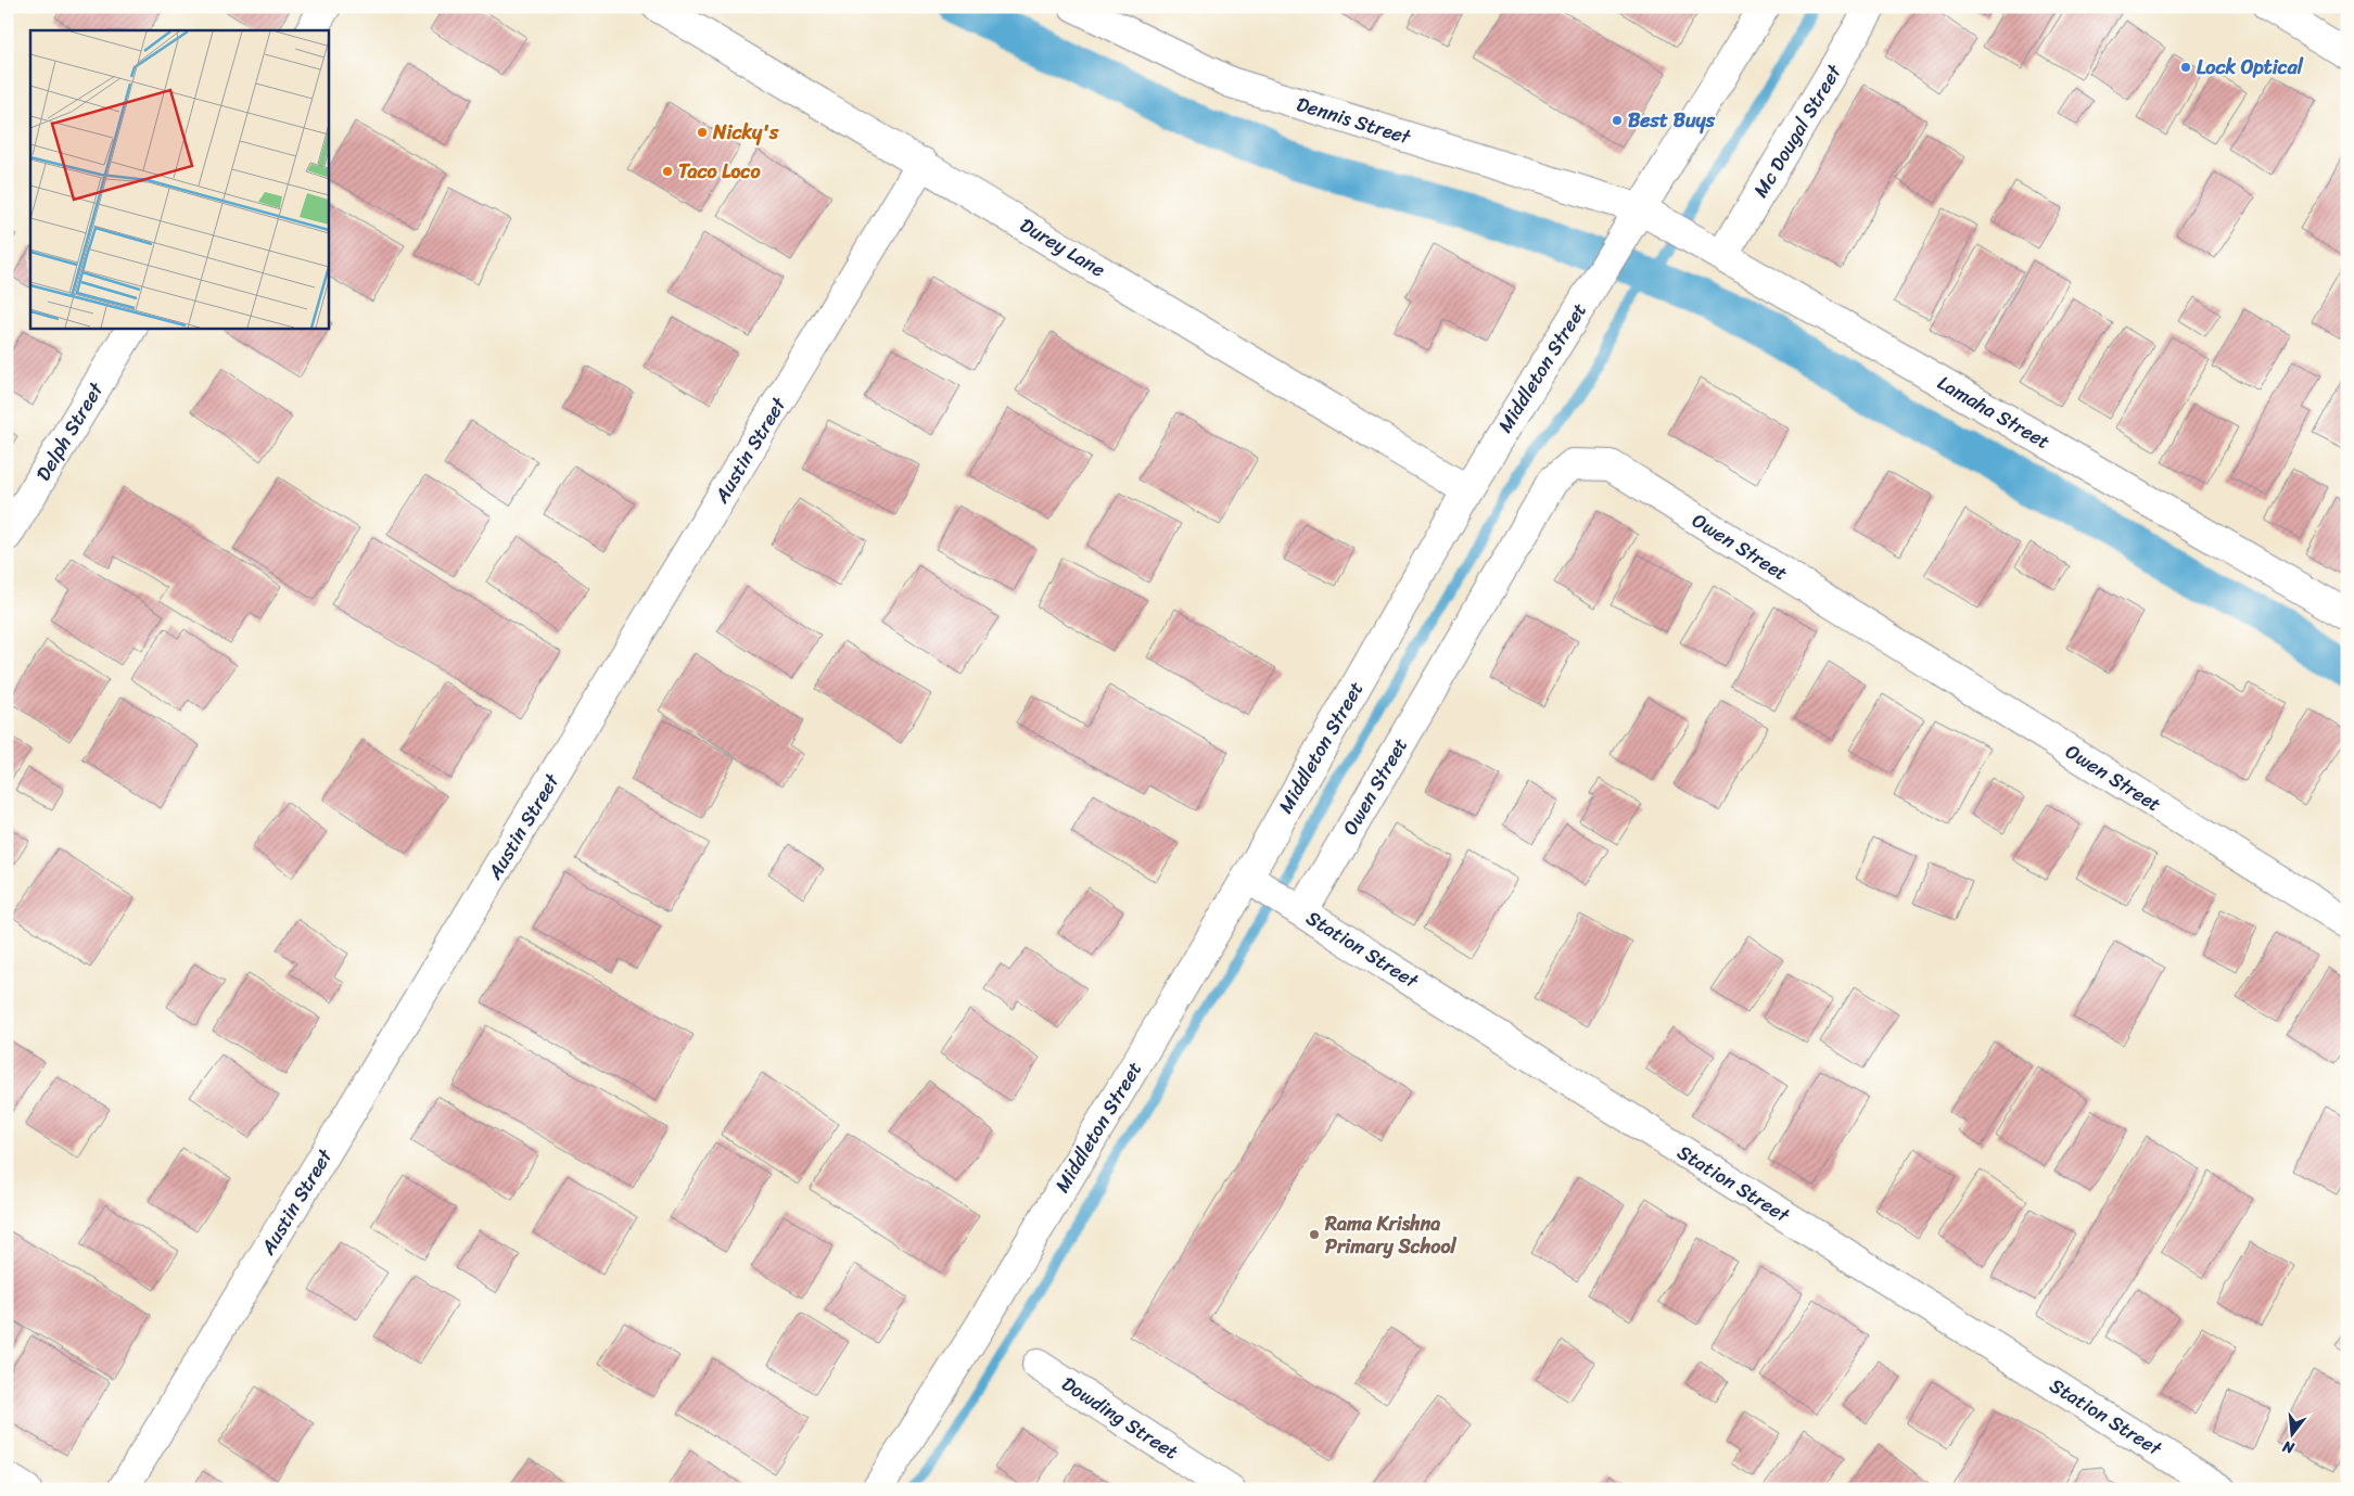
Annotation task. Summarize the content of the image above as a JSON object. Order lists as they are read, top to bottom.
{
  "streets": {
    "street": [
      "Dennis Street",
      "Mc Dougal Street",
      "Durey Lane",
      "Middleton Street",
      "Lamaha Street",
      "Delph Street",
      "Austin Street",
      "Owen Street",
      "Station Street",
      "Dowding Street"
    ]
  },
  "crossings": [
    ["Dennis Street", "Middleton Street"],
    ["Dennis Street", "Lamaha Street"],
    ["Mc Dougal Street", "Lamaha Street"],
    ["Durey Lane", "Middleton Street"],
    ["Durey Lane", "Austin Street"],
    ["Middleton Street", "Lamaha Street"],
    ["Middleton Street", "Station Street"],
    ["Owen Street", "Station Street"]
  ],
  "places": [
    "Lock Optical",
    "Best Buys",
    "Nicky's",
    "Taco Loco",
    "Rama Krishna Primary School"
  ],
  "north": "bottom"
}
